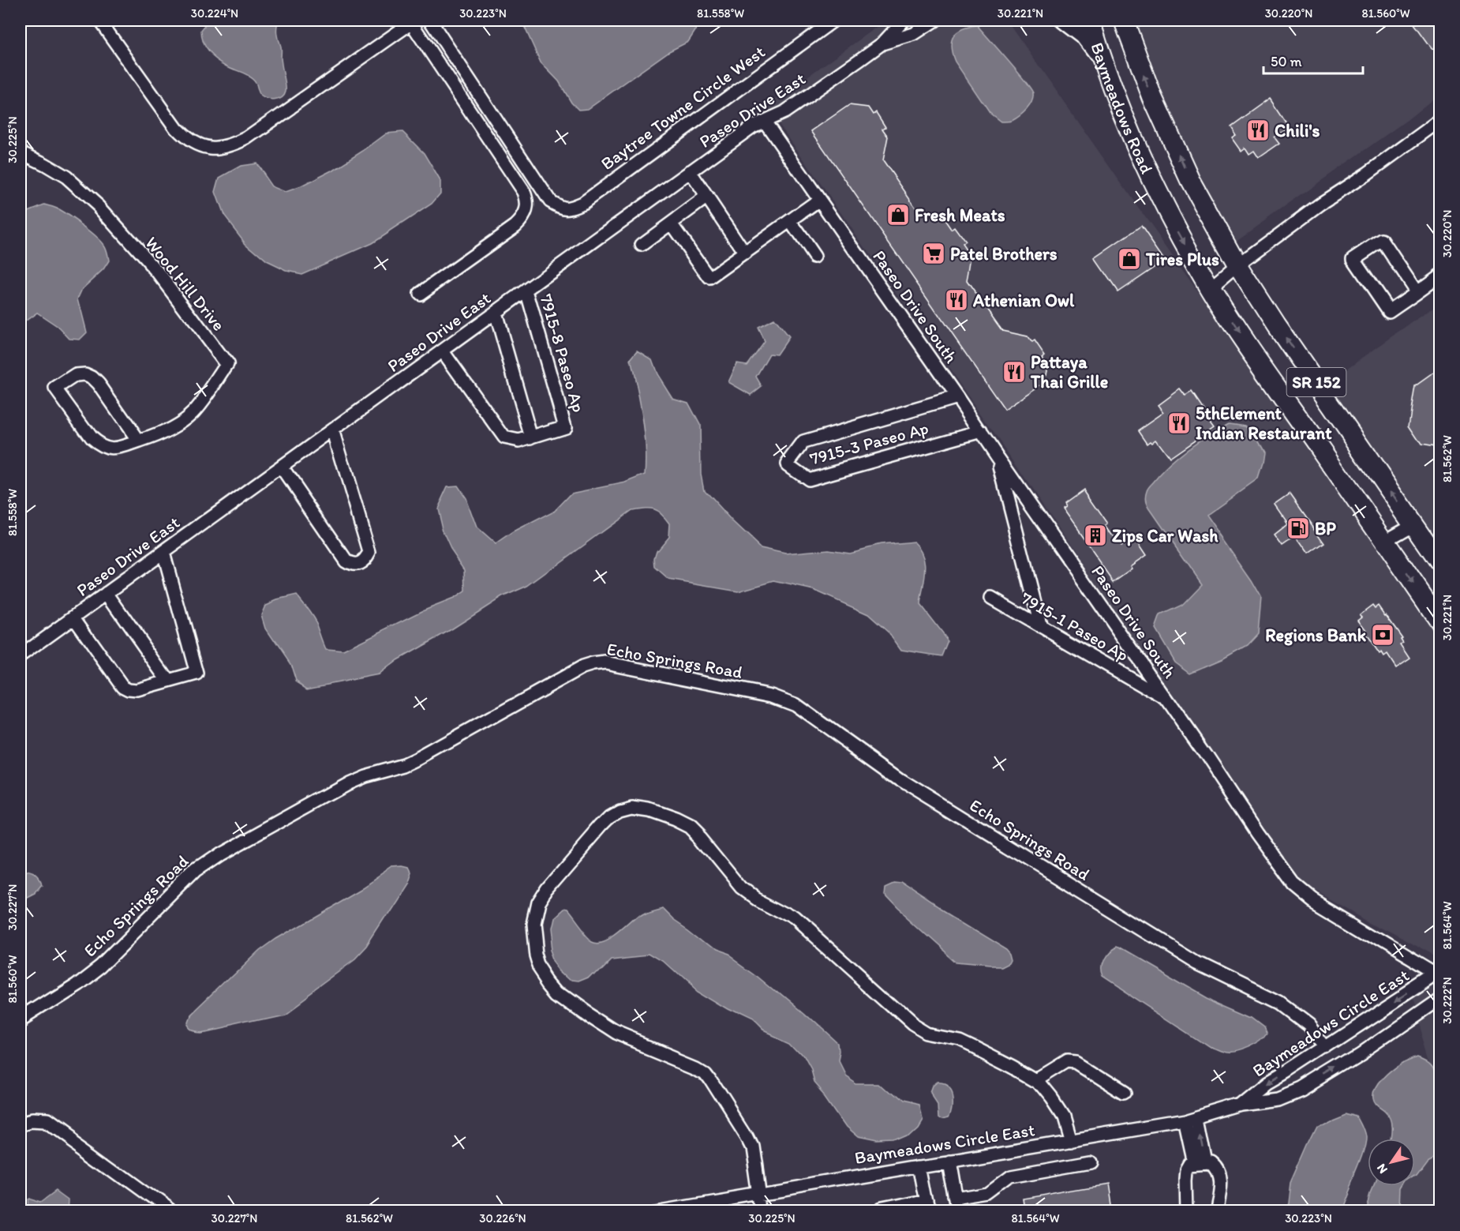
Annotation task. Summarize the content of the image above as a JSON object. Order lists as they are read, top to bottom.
{
  "streets": {
    "main road": ["Baymeadows Road", "SR 152"],
    "street": [
      "Baytree Towne Circle West",
      "Paseo Drive East",
      "Wood Hill Drive",
      "Paseo Drive South",
      "7915-8 Paseo Ap",
      "7915-3 Paseo Ap",
      "7915-1 Paseo Ap",
      "Echo Springs Road",
      "Baymeadows Circle East"
    ]
  },
  "crossings": [
    ["Paseo Drive East", "Paseo Drive South"],
    ["Paseo Drive East", "7915-8 Paseo Ap"],
    ["Paseo Drive South", "7915-3 Paseo Ap"],
    ["Paseo Drive South", "7915-1 Paseo Ap"],
    ["Paseo Drive South", "Baymeadows Circle East"],
    ["Echo Springs Road", "Baymeadows Circle East"]
  ],
  "places": {
    "restaurant": [
      "Chili's",
      "Athenian Owl",
      "Pattaya Thai Grille",
      "5thElement Indian Restaurant"
    ],
    "shop": ["Fresh Meats", "Tires Plus"],
    "supermarket": ["Patel Brothers"],
    "fuel station": ["BP"],
    "building": ["Zips Car Wash"],
    "bank": ["Regions Bank"]
  },
  "scale_bar": "50 m",
  "north": "bottom left",
  "coordinates": [
    "30.224°N",
    "30.223°N",
    "81.558°W",
    "30.221°N",
    "30.220°N",
    "81.560°W",
    "30.225°N",
    "81.562°W",
    "30.227°N",
    "81.564°W",
    "30.222°N",
    "30.226°N"
  ]
}
